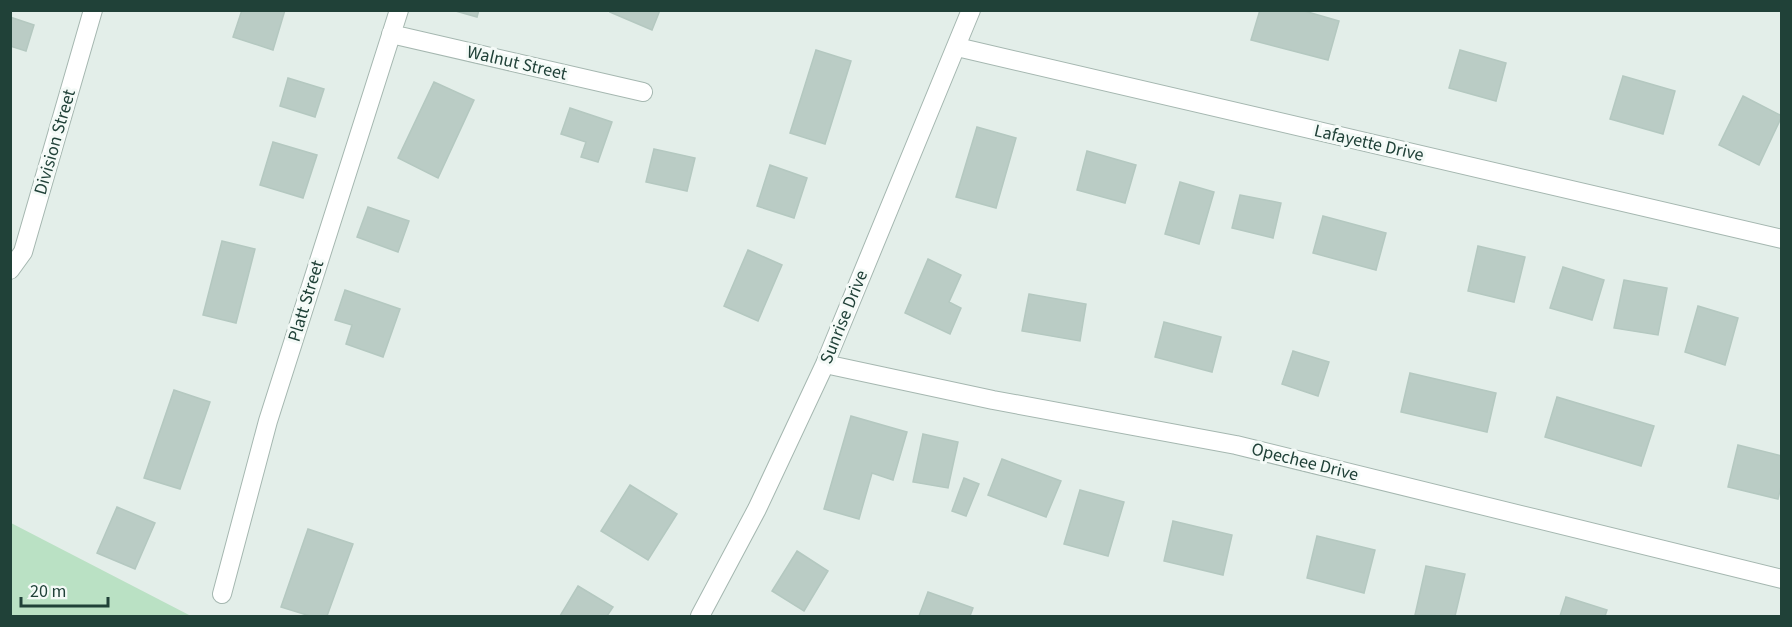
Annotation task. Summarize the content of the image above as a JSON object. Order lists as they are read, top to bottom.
{
  "streets": {
    "street": [
      "Walnut Street",
      "Division Street",
      "Lafayette Drive",
      "Platt Street",
      "Sunrise Drive",
      "Opechee Drive"
    ]
  },
  "crossings": [
    ["Walnut Street", "Platt Street"],
    ["Lafayette Drive", "Sunrise Drive"],
    ["Sunrise Drive", "Opechee Drive"]
  ],
  "scale_bar": "20 m"
}
